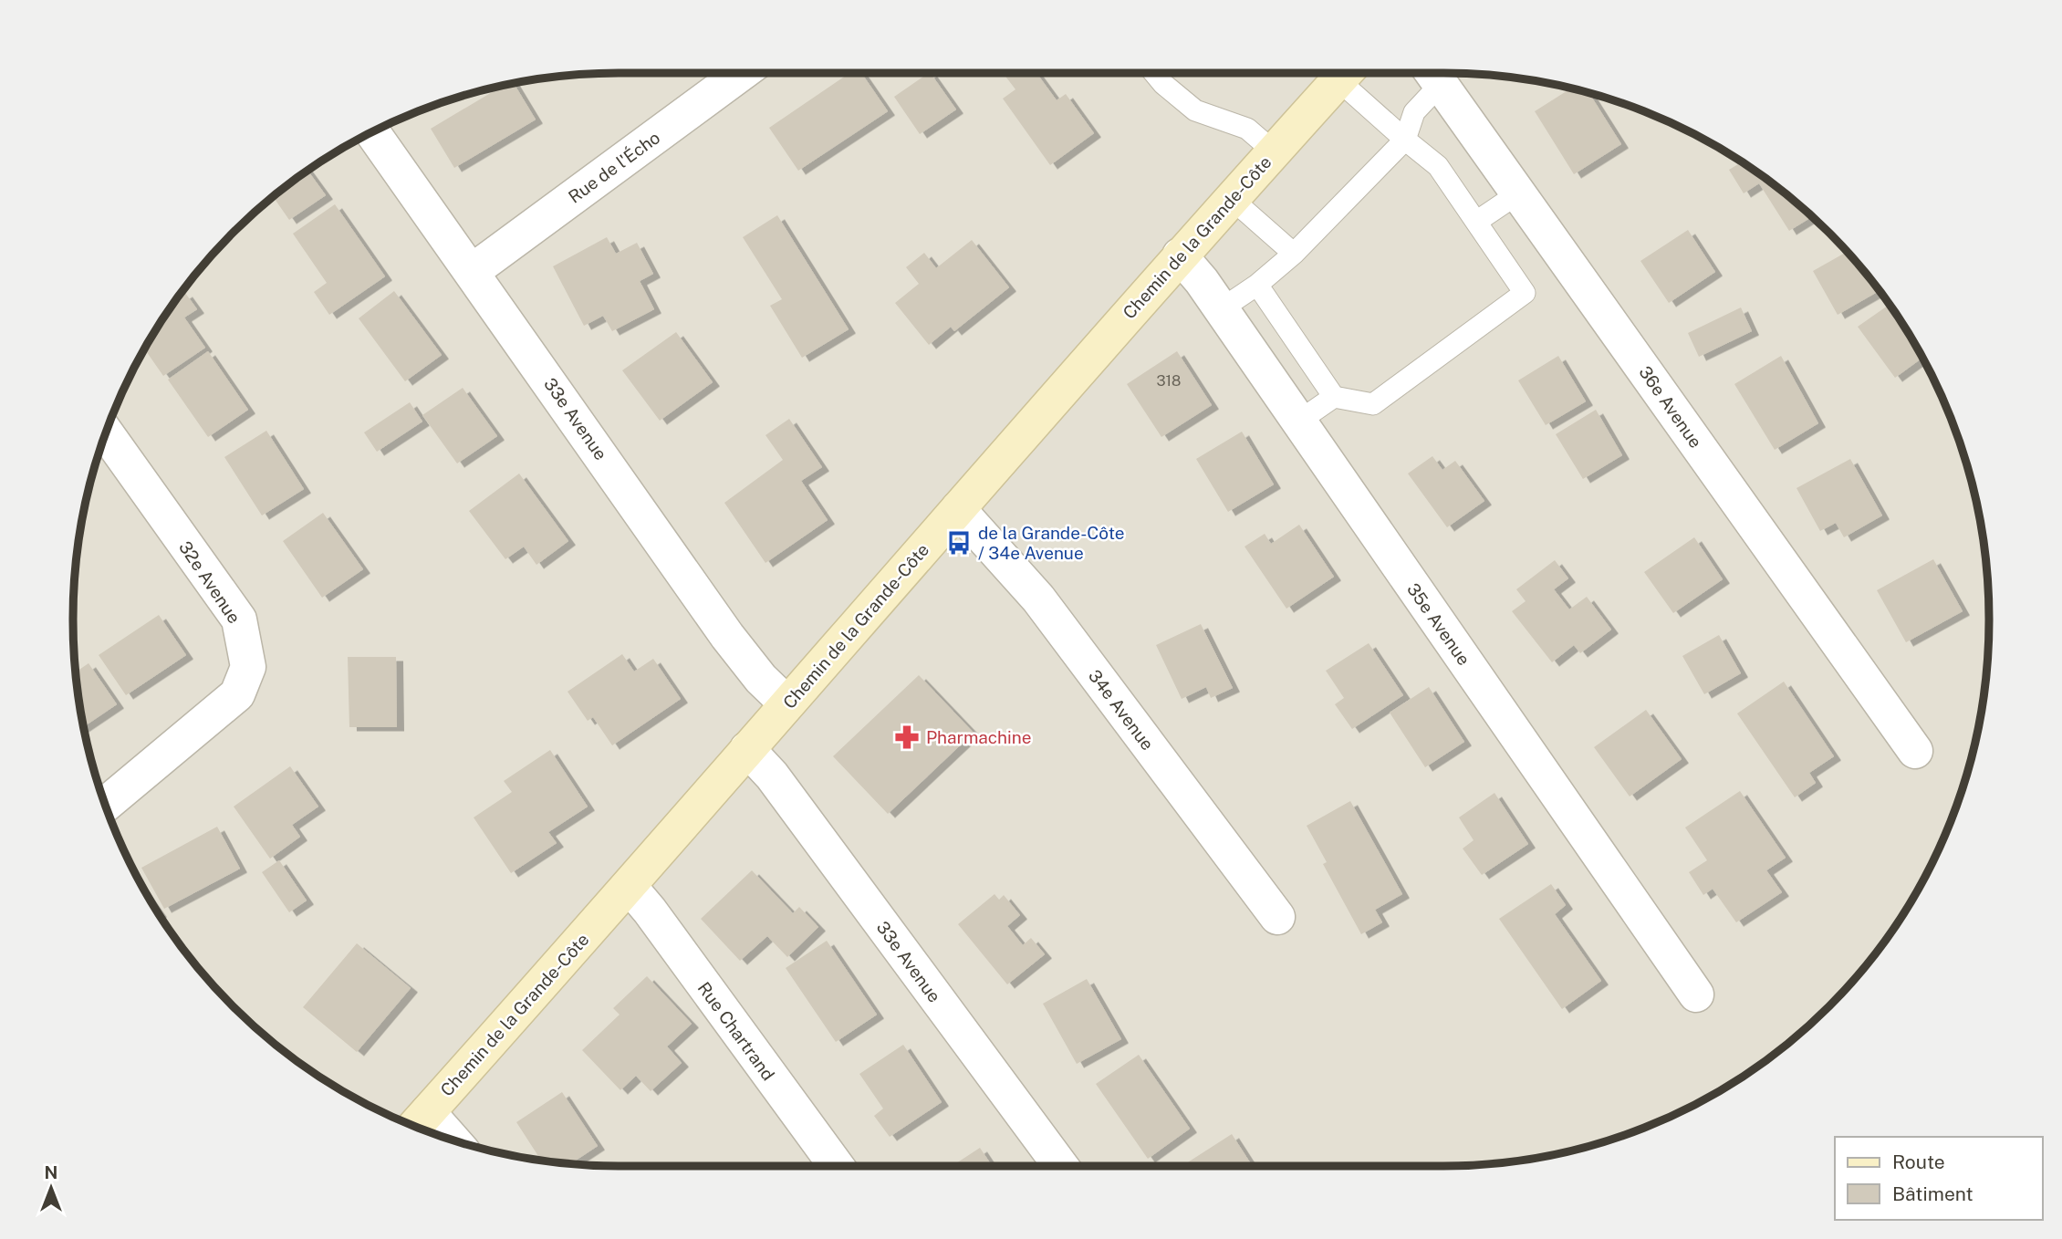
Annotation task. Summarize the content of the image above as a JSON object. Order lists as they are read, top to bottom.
{
  "streets": {
    "main road": ["Chemin de la Grande-Côte"],
    "street": [
      "Rue de l'Écho",
      "36e Avenue",
      "33e Avenue",
      "32e Avenue",
      "35e Avenue",
      "34e Avenue",
      "Rue Chartrand"
    ]
  },
  "crossings": [
    ["Rue de l'Écho", "33e Avenue"],
    ["Chemin de la Grande-Côte", "33e Avenue"],
    ["Chemin de la Grande-Côte", "35e Avenue"],
    ["Chemin de la Grande-Côte", "34e Avenue"],
    ["Chemin de la Grande-Côte", "Rue Chartrand"]
  ],
  "places": {
    "bus stop": ["de la Grande-Côte / 34e Avenue"],
    "pharmacy": ["Pharmachine"]
  },
  "house_numbers": ["318"],
  "legend": ["Route", "Bâtiment"],
  "north": "top"
}
